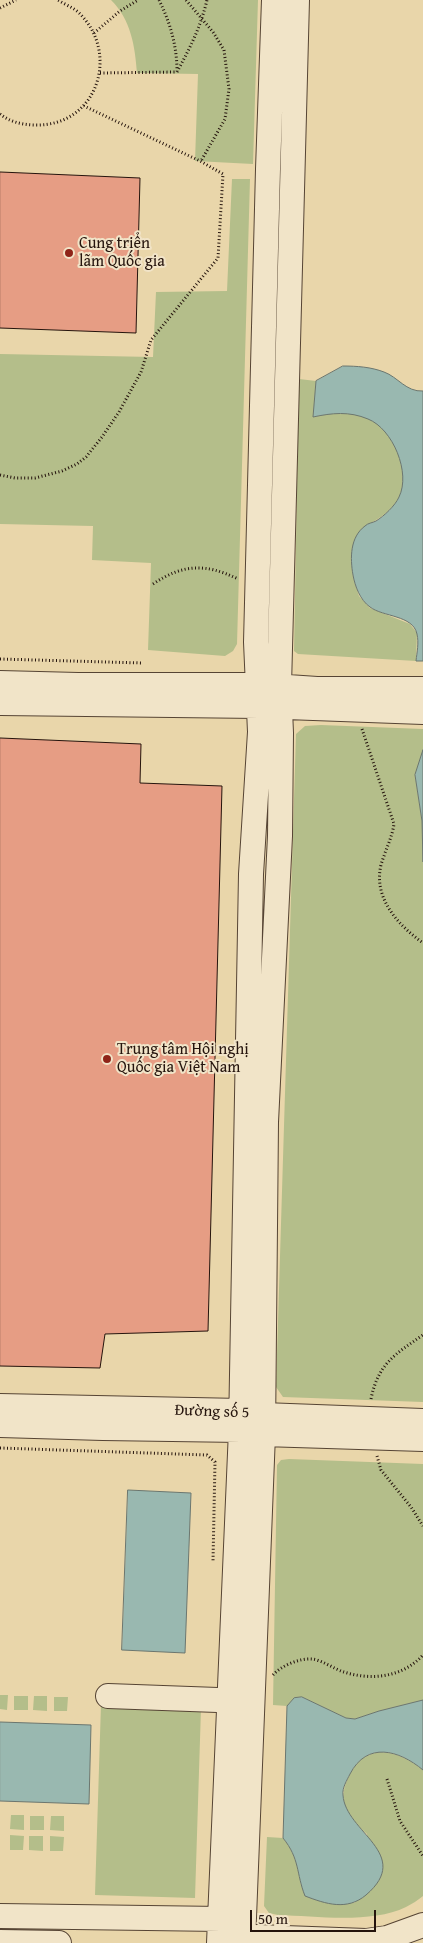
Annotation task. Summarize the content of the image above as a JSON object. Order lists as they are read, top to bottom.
{
  "streets": {
    "lane": ["Đường số 5"]
  },
  "places": ["Cung triển lãm Quốc gia", "Trung tâm Hội nghị Quốc gia Việt Nam"],
  "scale_bar": "50 m"
}
